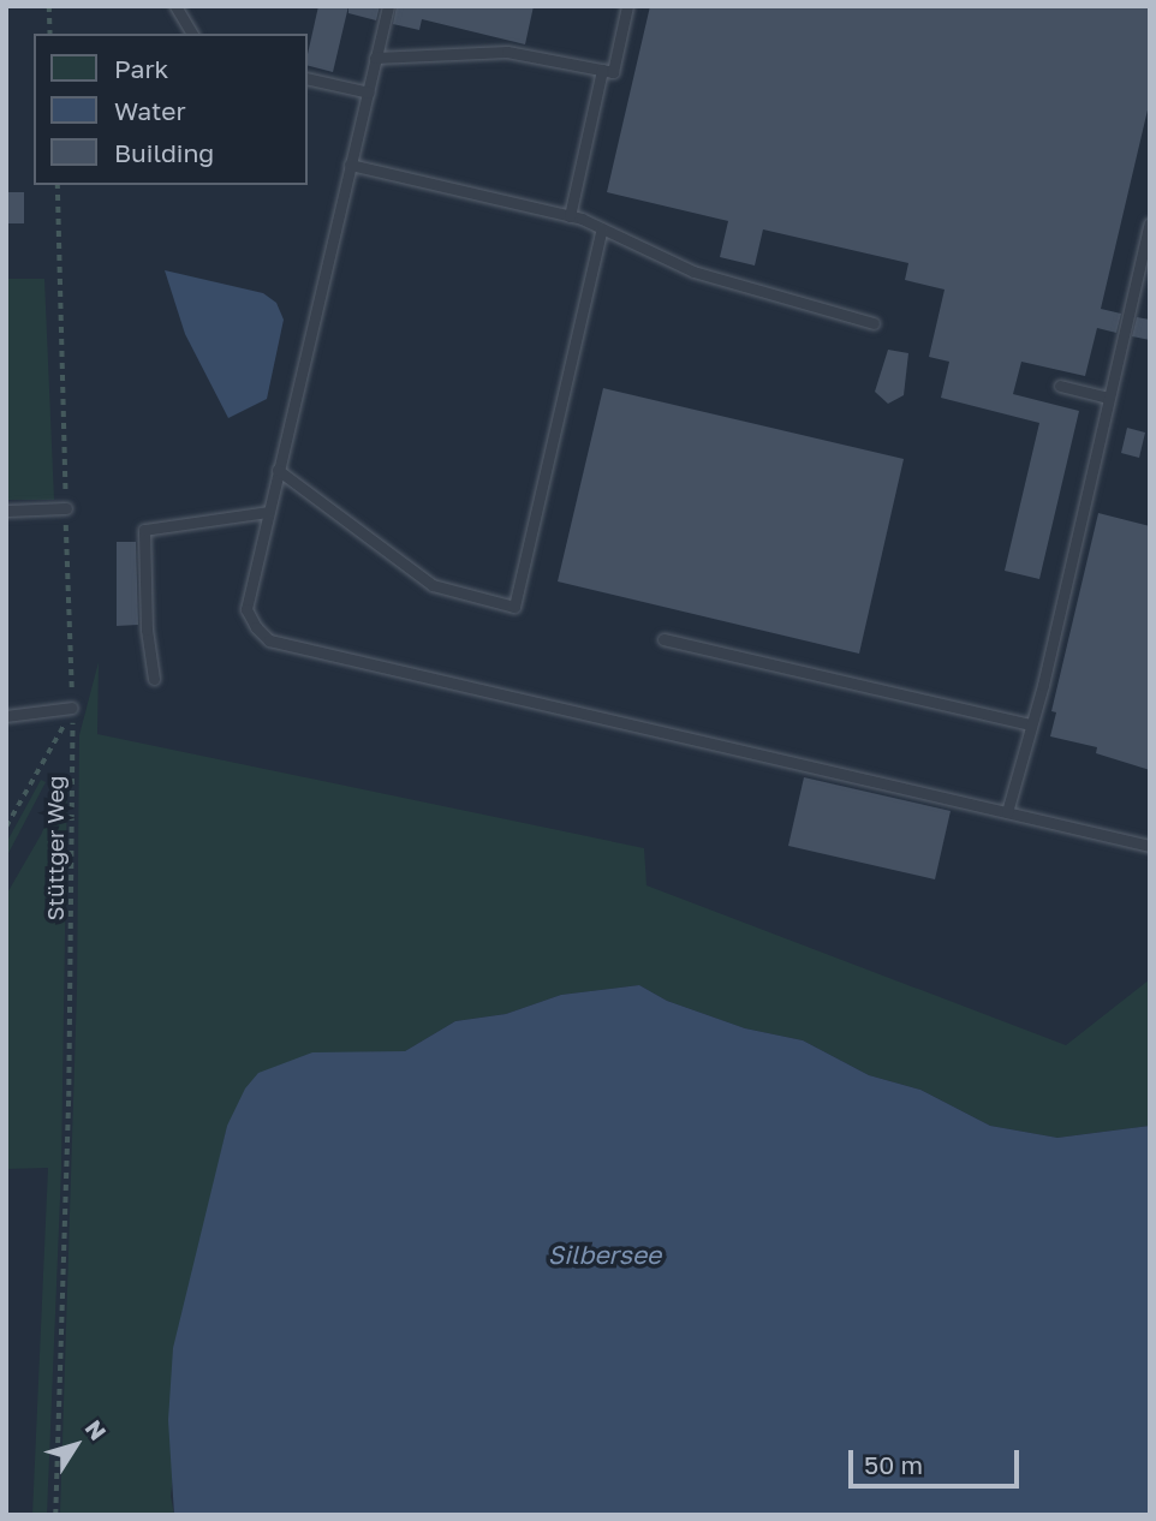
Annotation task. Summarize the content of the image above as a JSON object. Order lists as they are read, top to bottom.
{
  "streets": {
    "path": ["Stüttger Weg"]
  },
  "water": ["Silbersee"],
  "legend": ["Park", "Water", "Building"],
  "scale_bar": "50 m",
  "north": "top right"
}
